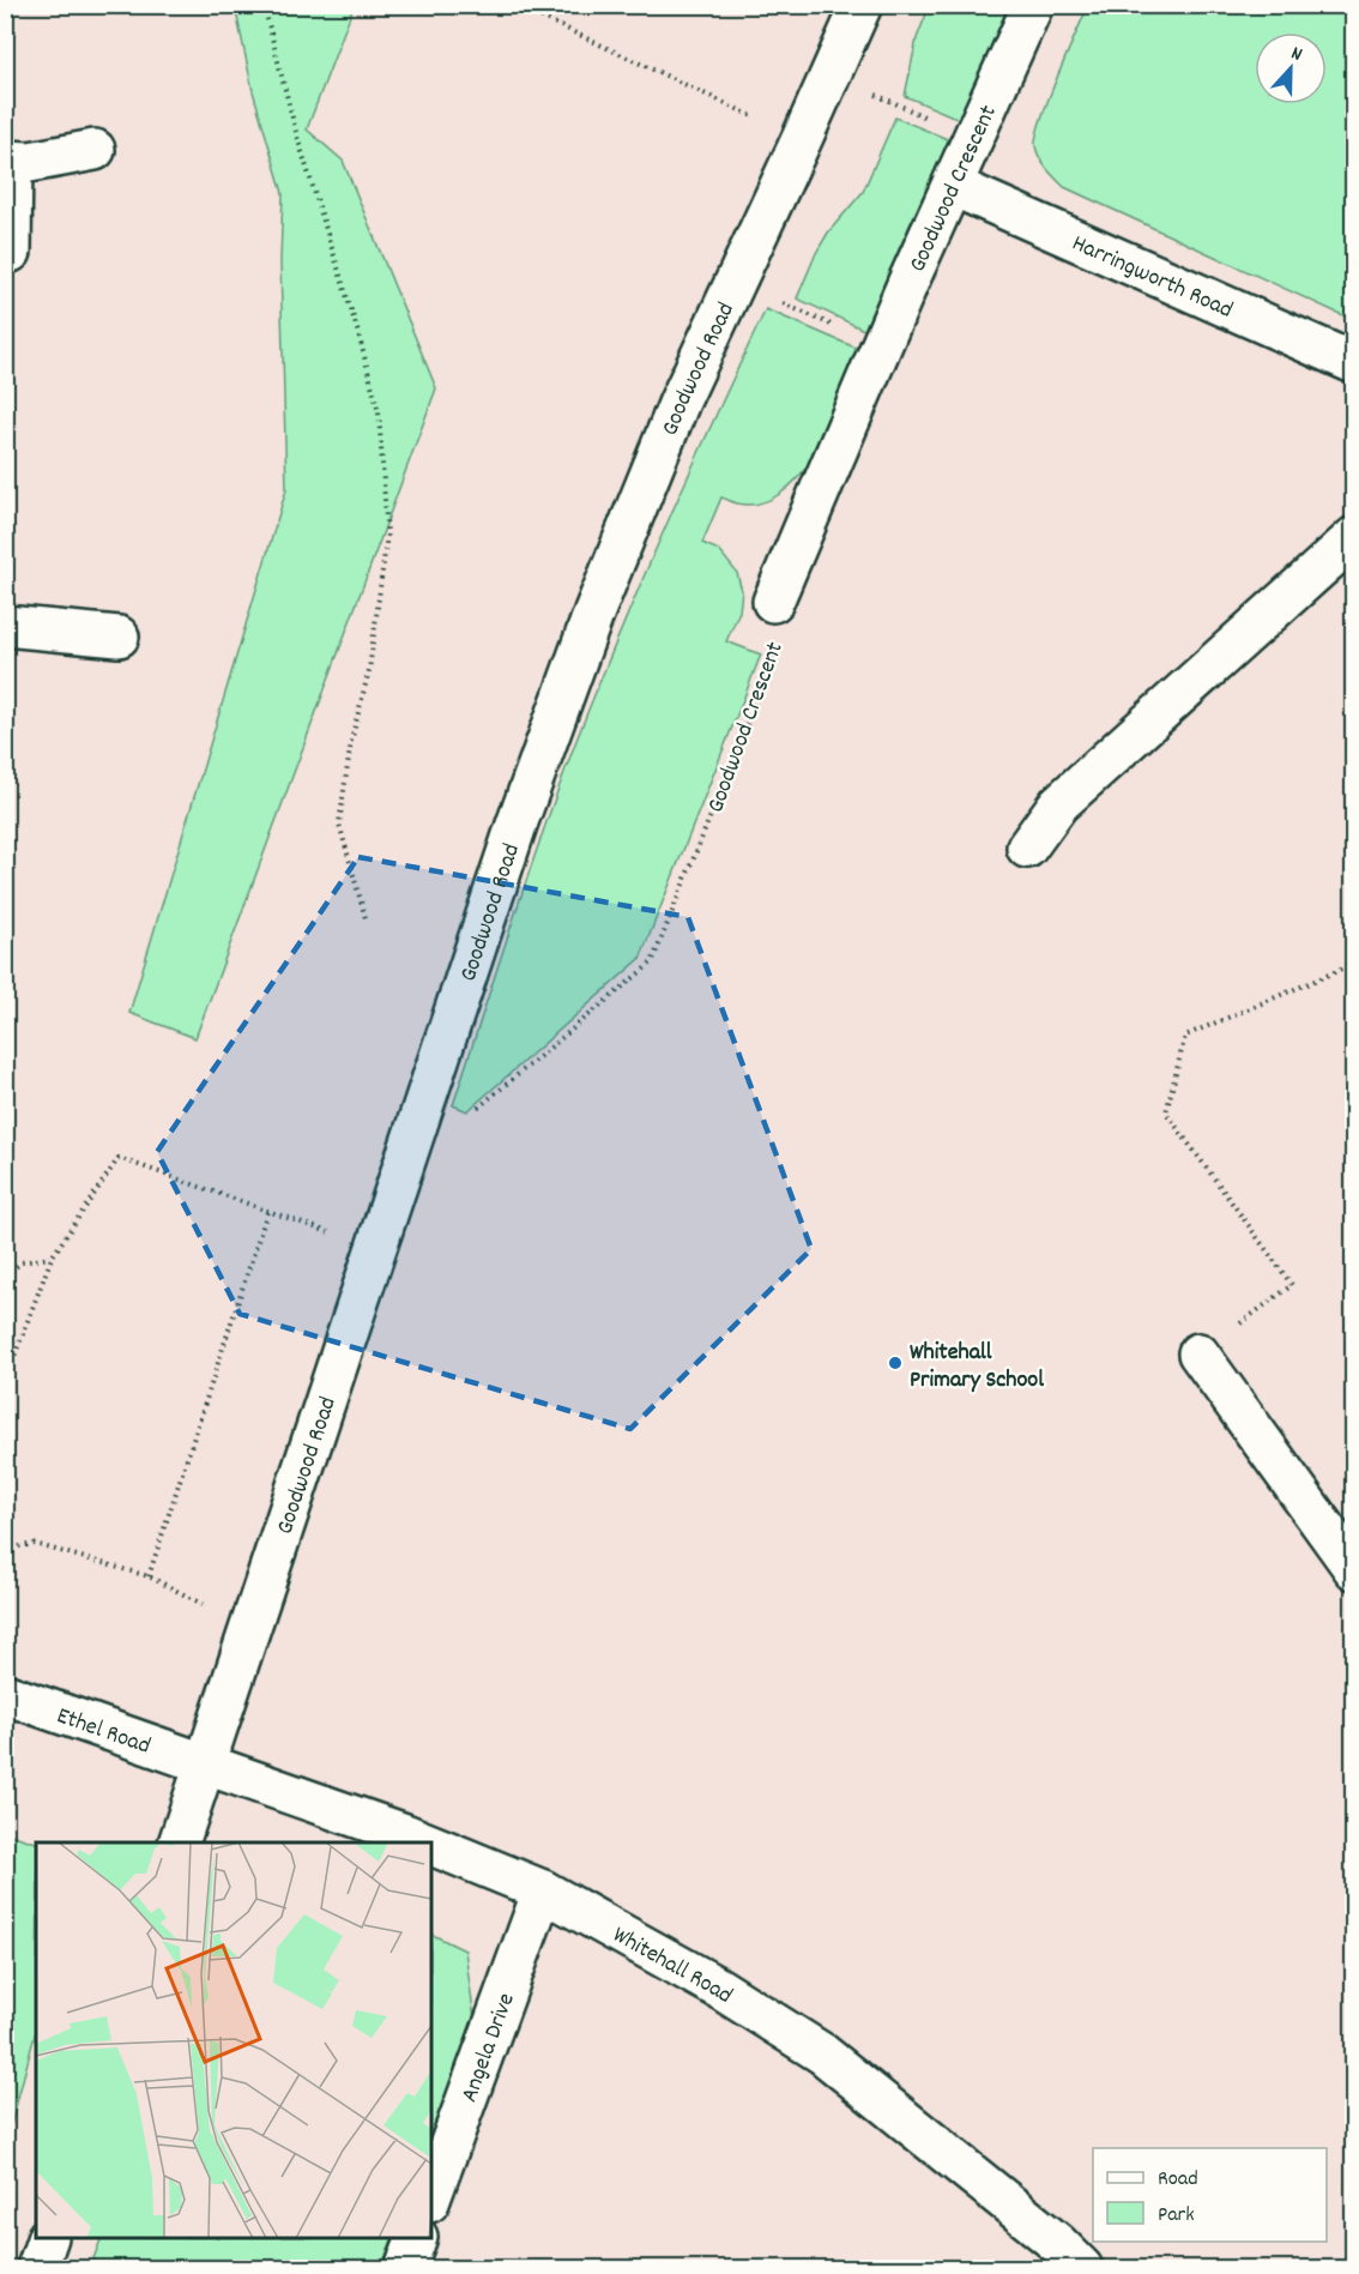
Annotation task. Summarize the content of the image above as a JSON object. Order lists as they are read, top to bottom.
{
  "streets": {
    "street": [
      "Goodwood Crescent",
      "Harringworth Road",
      "Goodwood Road",
      "Ethel Road",
      "Whitehall Road",
      "Angela Drive"
    ]
  },
  "crossings": [
    ["Goodwood Crescent", "Harringworth Road"],
    ["Goodwood Road", "Ethel Road"],
    ["Goodwood Road", "Whitehall Road"],
    ["Ethel Road", "Whitehall Road"],
    ["Whitehall Road", "Angela Drive"]
  ],
  "places": ["Whitehall Primary School"],
  "legend": ["Road", "Park"],
  "north": "top"
}
